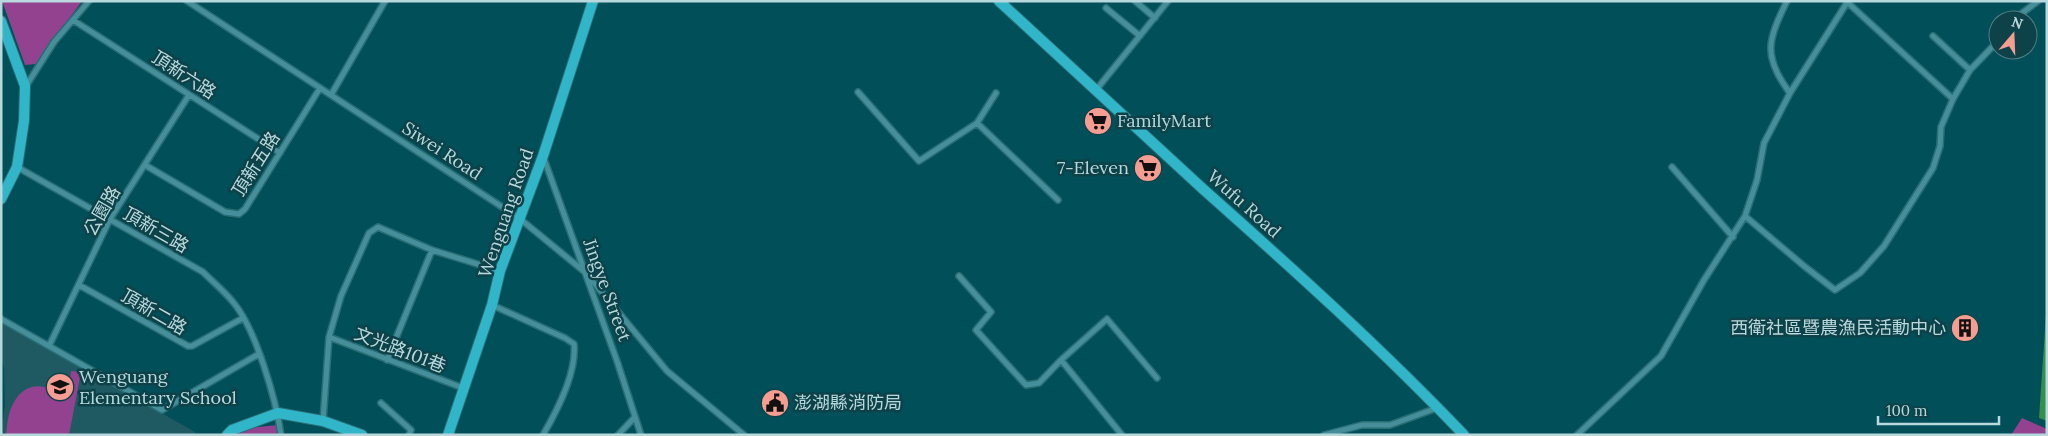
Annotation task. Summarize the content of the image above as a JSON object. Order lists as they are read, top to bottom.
{
  "streets": {
    "street": [
      "頂新六路",
      "Siwei Road",
      "頂新五路",
      "Wufu Road",
      "公園路",
      "Wenguang Road",
      "頂新三路",
      "Jingye Street",
      "頂新二路",
      "文光路101巷"
    ]
  },
  "crossings": [
    ["頂新六路", "頂新五路"],
    ["頂新六路", "公園路"],
    ["Siwei Road", "頂新五路"],
    ["Siwei Road", "Wenguang Road"],
    ["Siwei Road", "Jingye Street"],
    ["頂新五路", "公園路"],
    ["公園路", "頂新三路"],
    ["公園路", "頂新二路"],
    ["Wenguang Road", "Jingye Street"],
    ["Wenguang Road", "文光路101巷"],
    ["頂新三路", "頂新二路"]
  ],
  "places": {
    "supermarket": ["FamilyMart", "7-Eleven"],
    "building": ["西衛社區暨農漁民活動中心"],
    "school or university": ["Wenguang Elementary School"],
    "public building": ["澎湖縣消防局"]
  },
  "scale_bar": "100 m",
  "north": "top"
}
